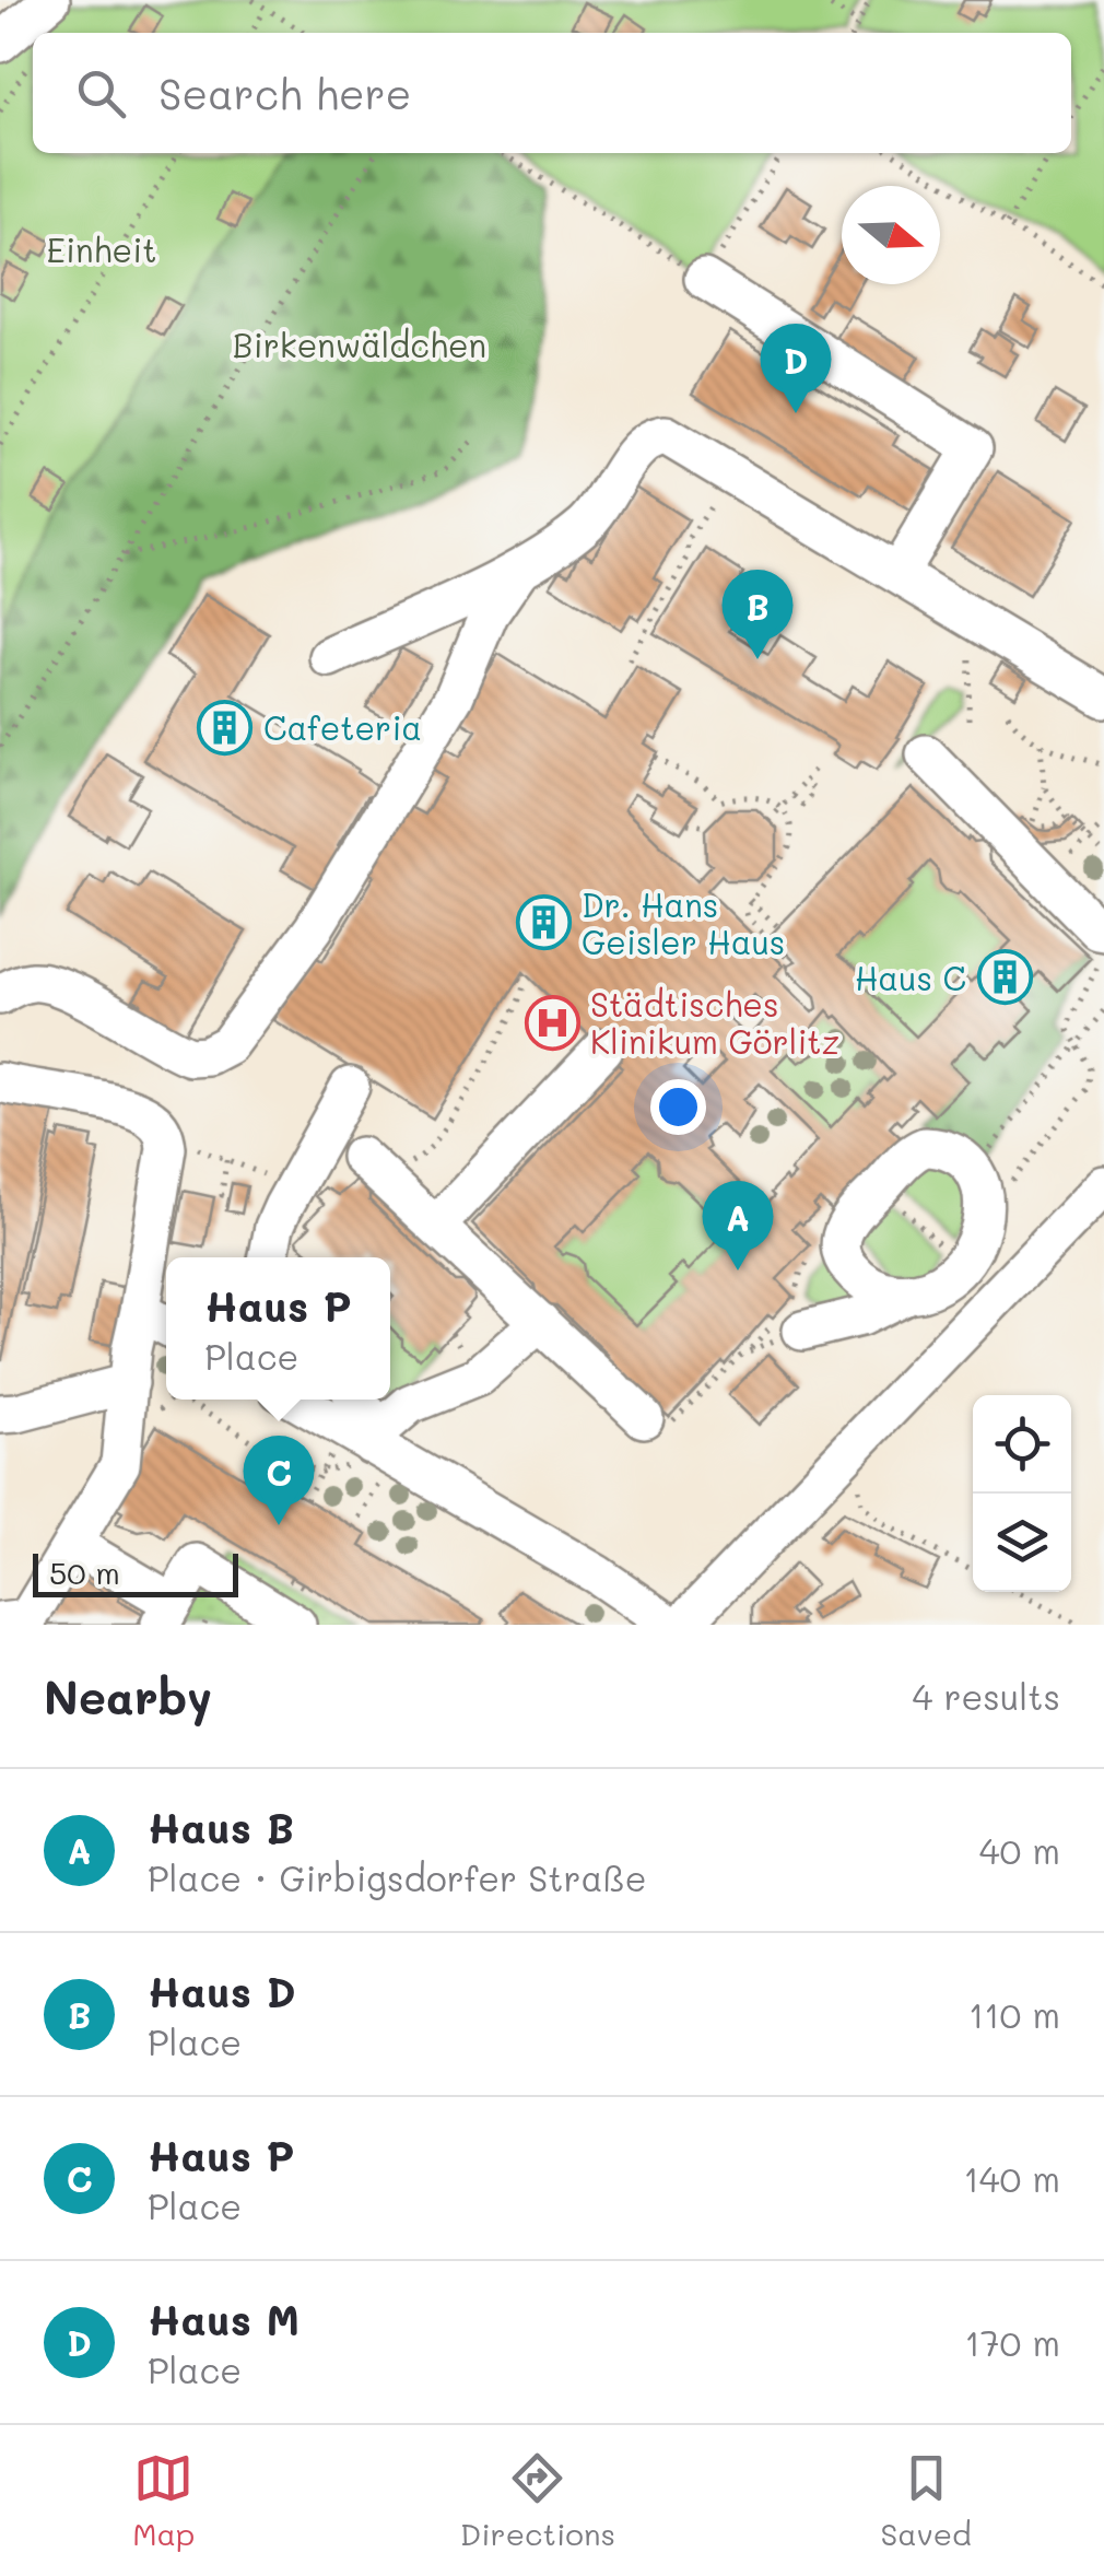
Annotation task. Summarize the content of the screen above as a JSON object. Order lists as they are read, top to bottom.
{
  "parks": ["Einheit", "Birkenwäldchen"],
  "places": {
    "building": ["Cafeteria", "Dr. Hans Geisler Haus", "Haus C"],
    "hospital": ["Städtisches Klinikum Görlitz"]
  },
  "scale_bar": "50 m",
  "north": "right",
  "page": {
    "search": "Search here",
    "pins": [
      "D",
      "B",
      "A",
      "C"
    ],
    "popup": ["Haus P", "Place"],
    "scale": "50 m",
    "heading": ["Nearby", "4 results"],
    "list": [
      {
        "mark": "A",
        "name": "Haus B",
        "note": "Place · Girbigsdorfer Straße",
        "value": "40 m"
      },
      {
        "mark": "B",
        "name": "Haus D",
        "note": "Place",
        "value": "110 m"
      },
      {
        "mark": "C",
        "name": "Haus P",
        "note": "Place",
        "value": "140 m"
      },
      {
        "mark": "D",
        "name": "Haus M",
        "note": "Place",
        "value": "170 m"
      }
    ],
    "nav": ["Map", "Directions", "Saved"]
  }
}
